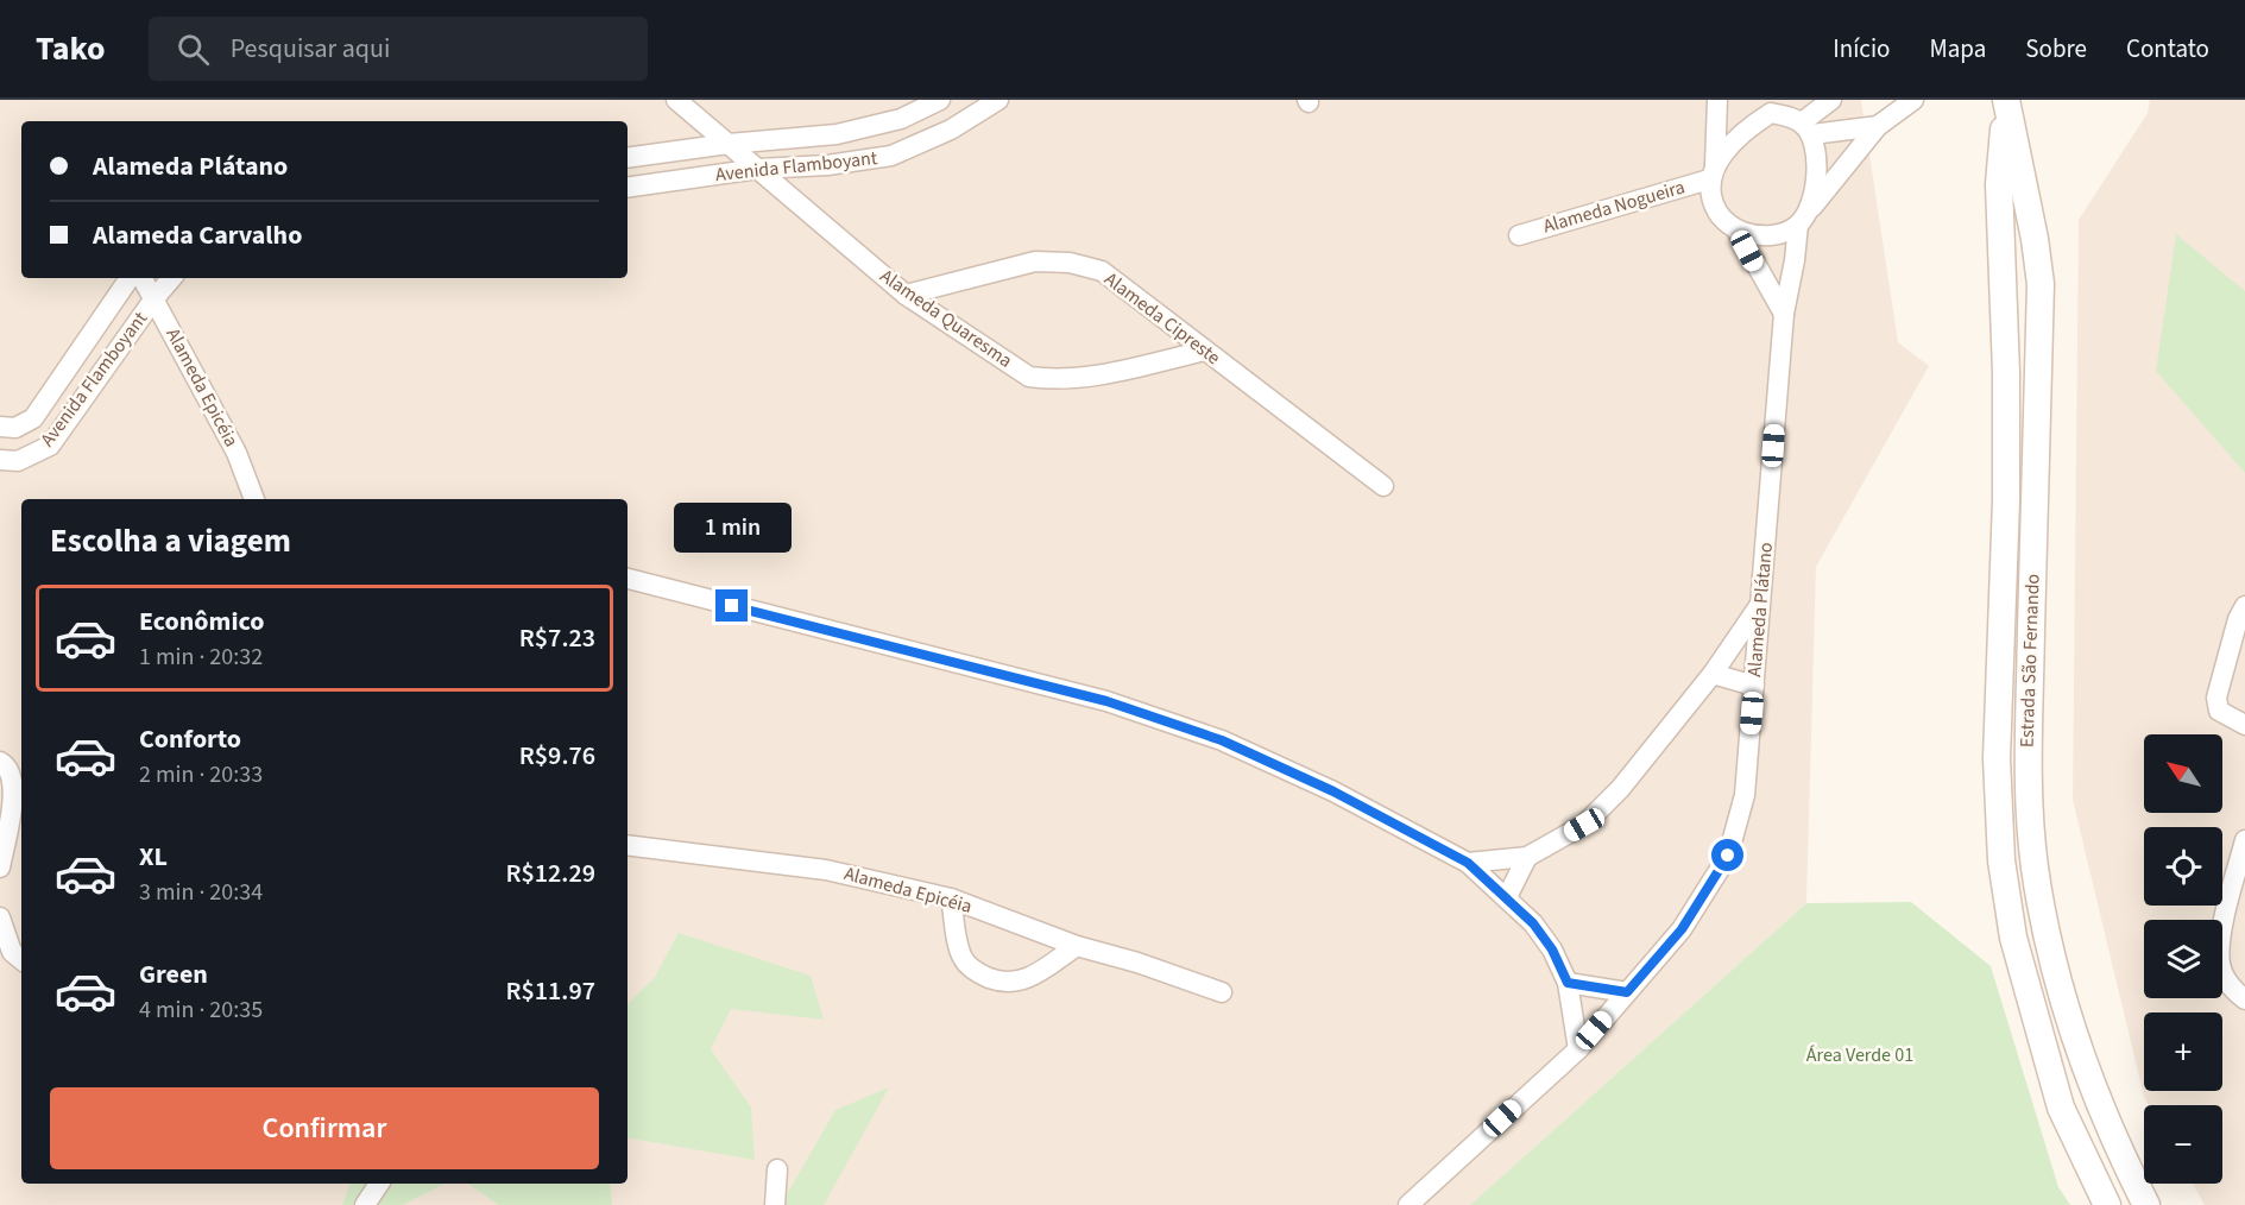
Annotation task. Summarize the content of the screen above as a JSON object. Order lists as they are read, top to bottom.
{
  "streets": {
    "main road": ["Estrada São Fernando"],
    "street": [
      "Avenida Flamboyant",
      "Alameda Nogueira",
      "Alameda Quaresma",
      "Alameda Cipreste",
      "Alameda Epicéia",
      "Alameda Plátano"
    ]
  },
  "crossings": [
    ["Avenida Flamboyant", "Alameda Quaresma"],
    ["Avenida Flamboyant", "Alameda Epicéia"],
    ["Alameda Nogueira", "Alameda Plátano"],
    ["Alameda Quaresma", "Alameda Cipreste"]
  ],
  "parks": ["Área Verde 01"],
  "north": "top left",
  "page": {
    "header": "Tako",
    "search": "Pesquisar aqui",
    "nav": [
      "Início",
      "Mapa",
      "Sobre",
      "Contato"
    ],
    "banner": ["Alameda Plátano", "Alameda Carvalho"],
    "heading": "Escolha a viagem",
    "bubble": "1 min",
    "list": [
      {
        "name": "Econômico",
        "note": "1 min · 20:32",
        "value": "R$7.23"
      },
      {
        "name": "Conforto",
        "note": "2 min · 20:33",
        "value": "R$9.76"
      },
      {
        "name": "XL",
        "note": "3 min · 20:34",
        "value": "R$12.29"
      },
      {
        "name": "Green",
        "note": "4 min · 20:35",
        "value": "R$11.97"
      }
    ],
    "map_buttons": ["+", "−"],
    "buttons": "Confirmar"
  }
}
